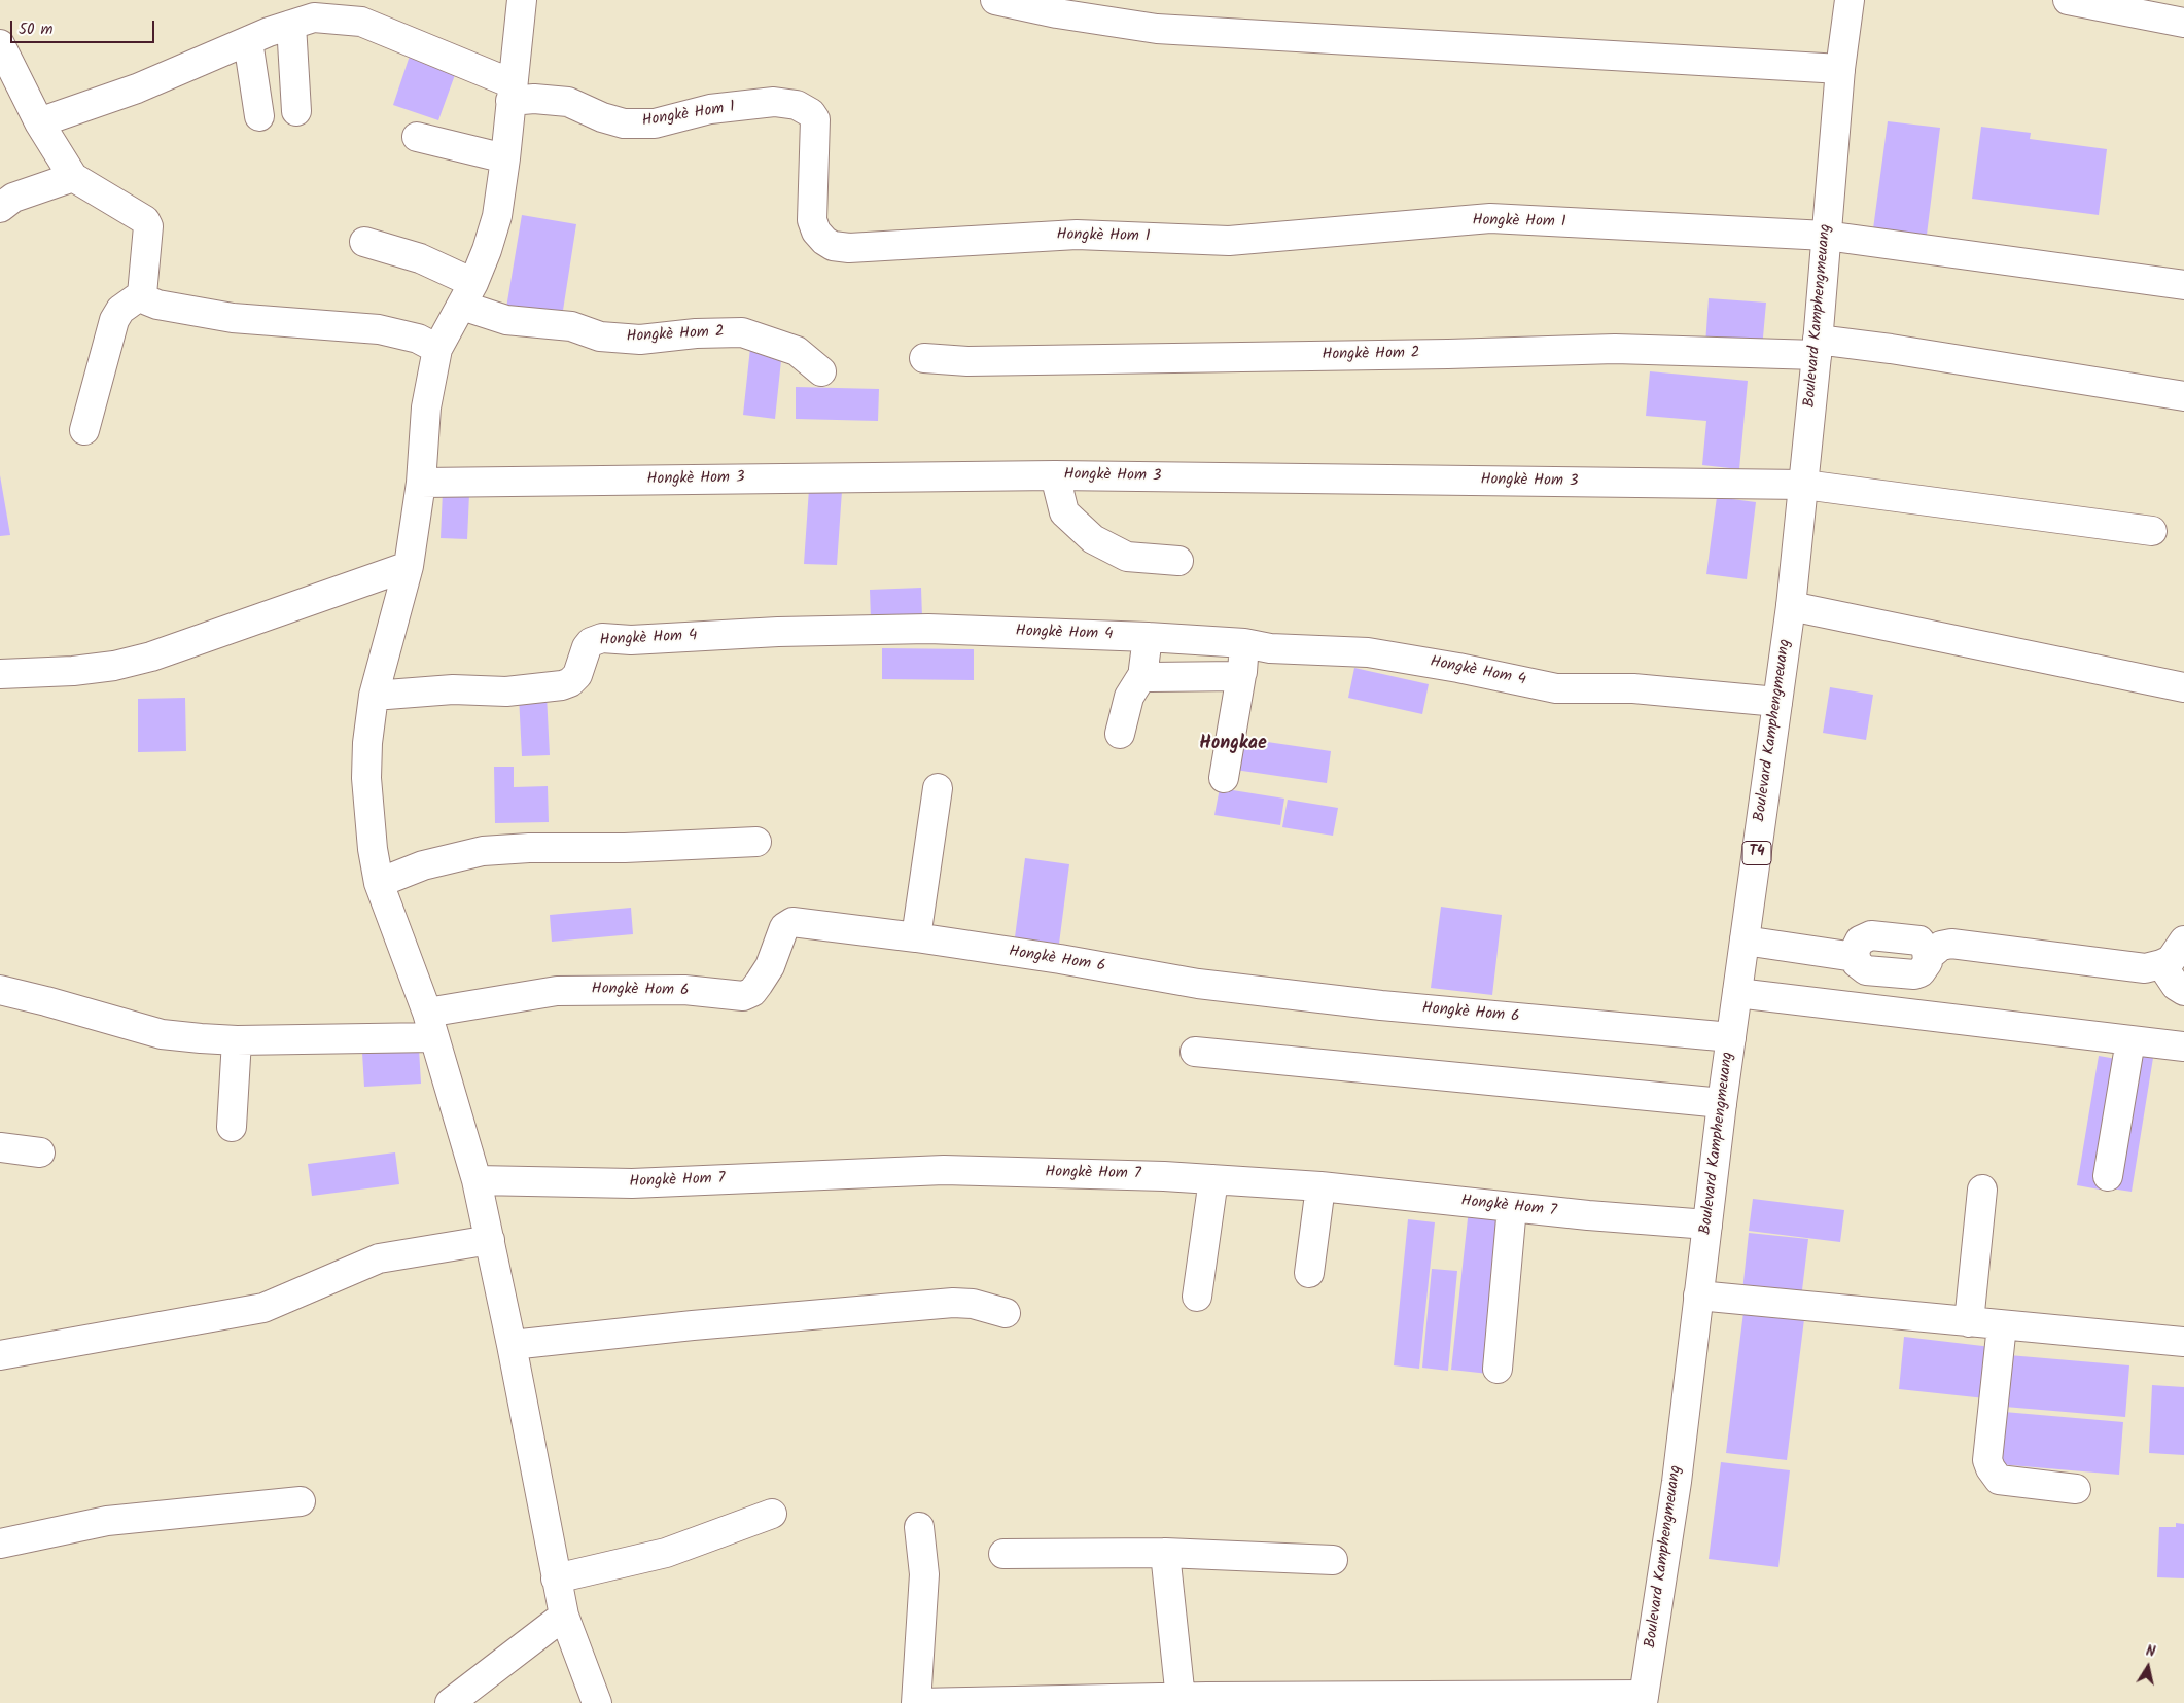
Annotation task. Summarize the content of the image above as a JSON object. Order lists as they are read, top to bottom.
{
  "streets": {
    "street": [
      "Hongkè Hom 1",
      "Boulevard Kamphengmeuang",
      "Hongkè Hom 2",
      "Hongkè Hom 3",
      "Hongkè Hom 4",
      "T4",
      "Hongkè Hom 6",
      "Hongkè Hom 7"
    ]
  },
  "crossings": [
    ["Hongkè Hom 1", "Boulevard Kamphengmeuang"],
    ["Boulevard Kamphengmeuang", "Hongkè Hom 2"],
    ["Boulevard Kamphengmeuang", "Hongkè Hom 3"],
    ["Boulevard Kamphengmeuang", "Hongkè Hom 4"],
    ["Boulevard Kamphengmeuang", "Hongkè Hom 6"],
    ["Boulevard Kamphengmeuang", "Hongkè Hom 7"]
  ],
  "districts": ["Hongkae"],
  "scale_bar": "50 m",
  "north": "top"
}
